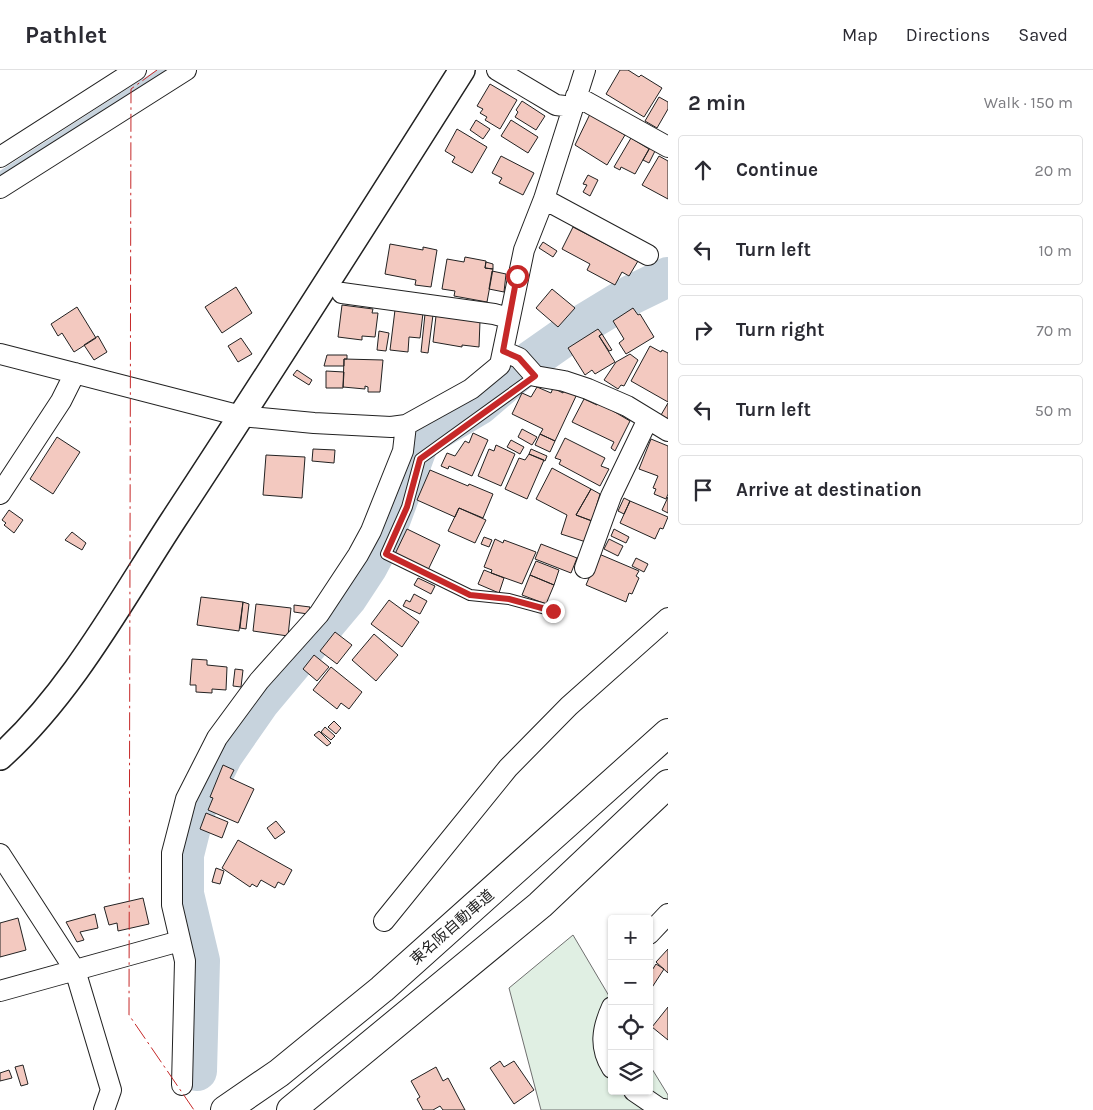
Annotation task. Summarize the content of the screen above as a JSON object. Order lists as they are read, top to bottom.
{
  "streets": {
    "highway": ["東名阪自動車道"]
  },
  "page": {
    "header": "Pathlet",
    "nav": ["Map", "Directions", "Saved"],
    "heading": ["2 min", "Walk · 150 m"],
    "list": [
      ["Continue", "20 m"],
      ["Turn left", "10 m"],
      ["Turn right", "70 m"],
      ["Turn left", "50 m"],
      "Arrive at destination"
    ],
    "map_buttons": ["+", "−"]
  }
}
